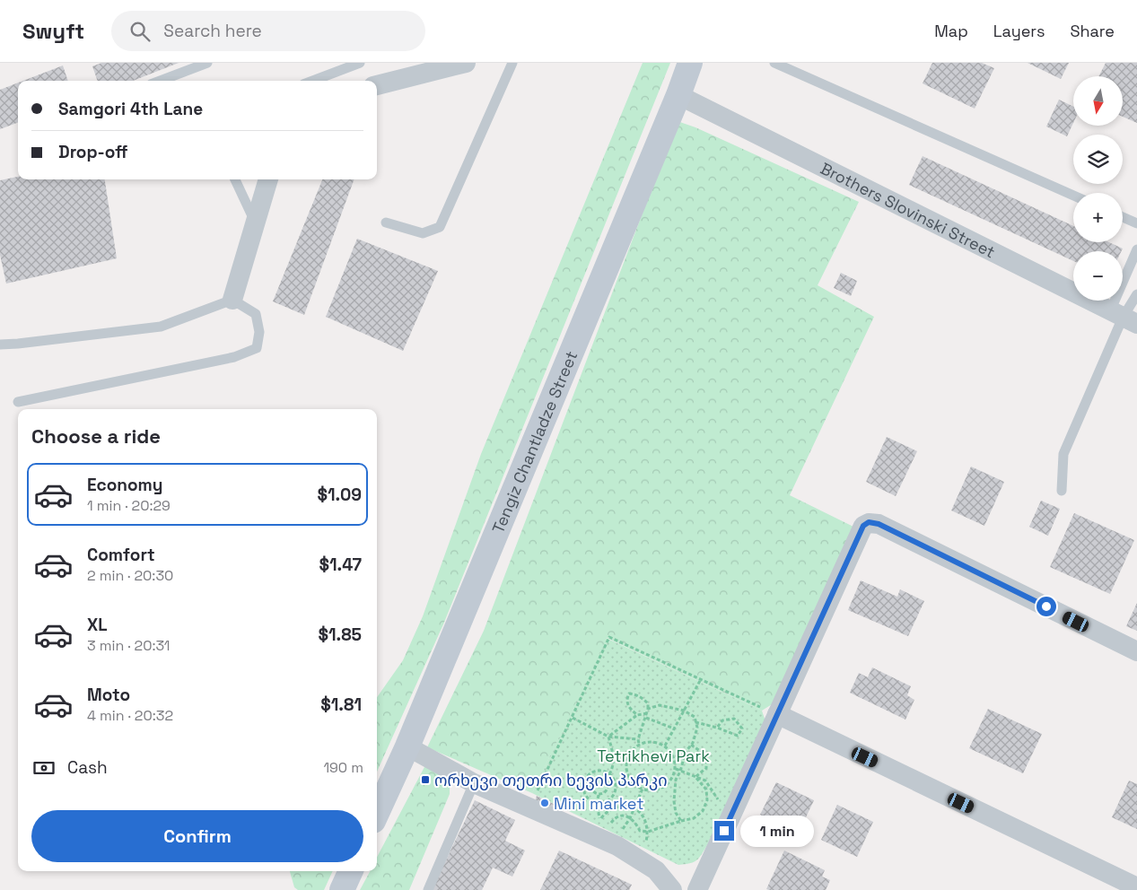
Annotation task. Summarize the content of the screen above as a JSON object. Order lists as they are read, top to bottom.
{
  "streets": {
    "street": ["Brothers Slovinski Street", "Tengiz Chantladze Street"]
  },
  "crossings": [
    ["Brothers Slovinski Street", "Tengiz Chantladze Street"]
  ],
  "parks": ["Tetrikhevi Park"],
  "places": {
    "transit": ["ორხევი თეთრი ხევის პარკი"],
    "other": ["Mini market"]
  },
  "north": "bottom",
  "page": {
    "header": "Swyft",
    "search": "Search here",
    "nav": ["Map", "Layers", "Share"],
    "map_buttons": ["+", "−"],
    "banner": ["Samgori 4th Lane", "Drop-off"],
    "heading": "Choose a ride",
    "list": [
      {
        "name": "Economy",
        "note": "1 min · 20:29",
        "value": "$1.09"
      },
      {
        "name": "Comfort",
        "note": "2 min · 20:30",
        "value": "$1.47"
      },
      {
        "name": "XL",
        "note": "3 min · 20:31",
        "value": "$1.85"
      },
      {
        "name": "Moto",
        "note": "4 min · 20:32",
        "value": "$1.81"
      }
    ],
    "pay": ["Cash", "190 m"],
    "buttons": "Confirm",
    "bubble": "1 min"
  }
}
